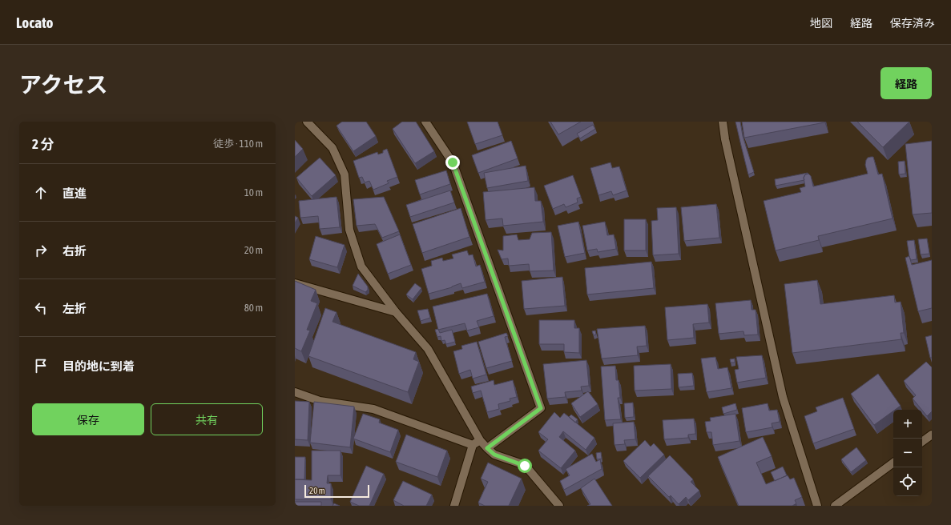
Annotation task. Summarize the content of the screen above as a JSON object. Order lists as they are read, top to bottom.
{
  "scale_bar": "20 m",
  "page": {
    "header": "Locato",
    "nav": ["地図", "経路", "保存済み"],
    "title": "アクセス",
    "buttons": [
      "経路",
      ["保存", "共有"]
    ],
    "heading": ["2 分", "徒歩 · 110 m"],
    "list": [
      ["直進", "10 m"],
      ["右折", "20 m"],
      ["左折", "80 m"],
      "目的地に到着"
    ],
    "map_buttons": ["+", "−"],
    "scale": "20 m"
  }
}
